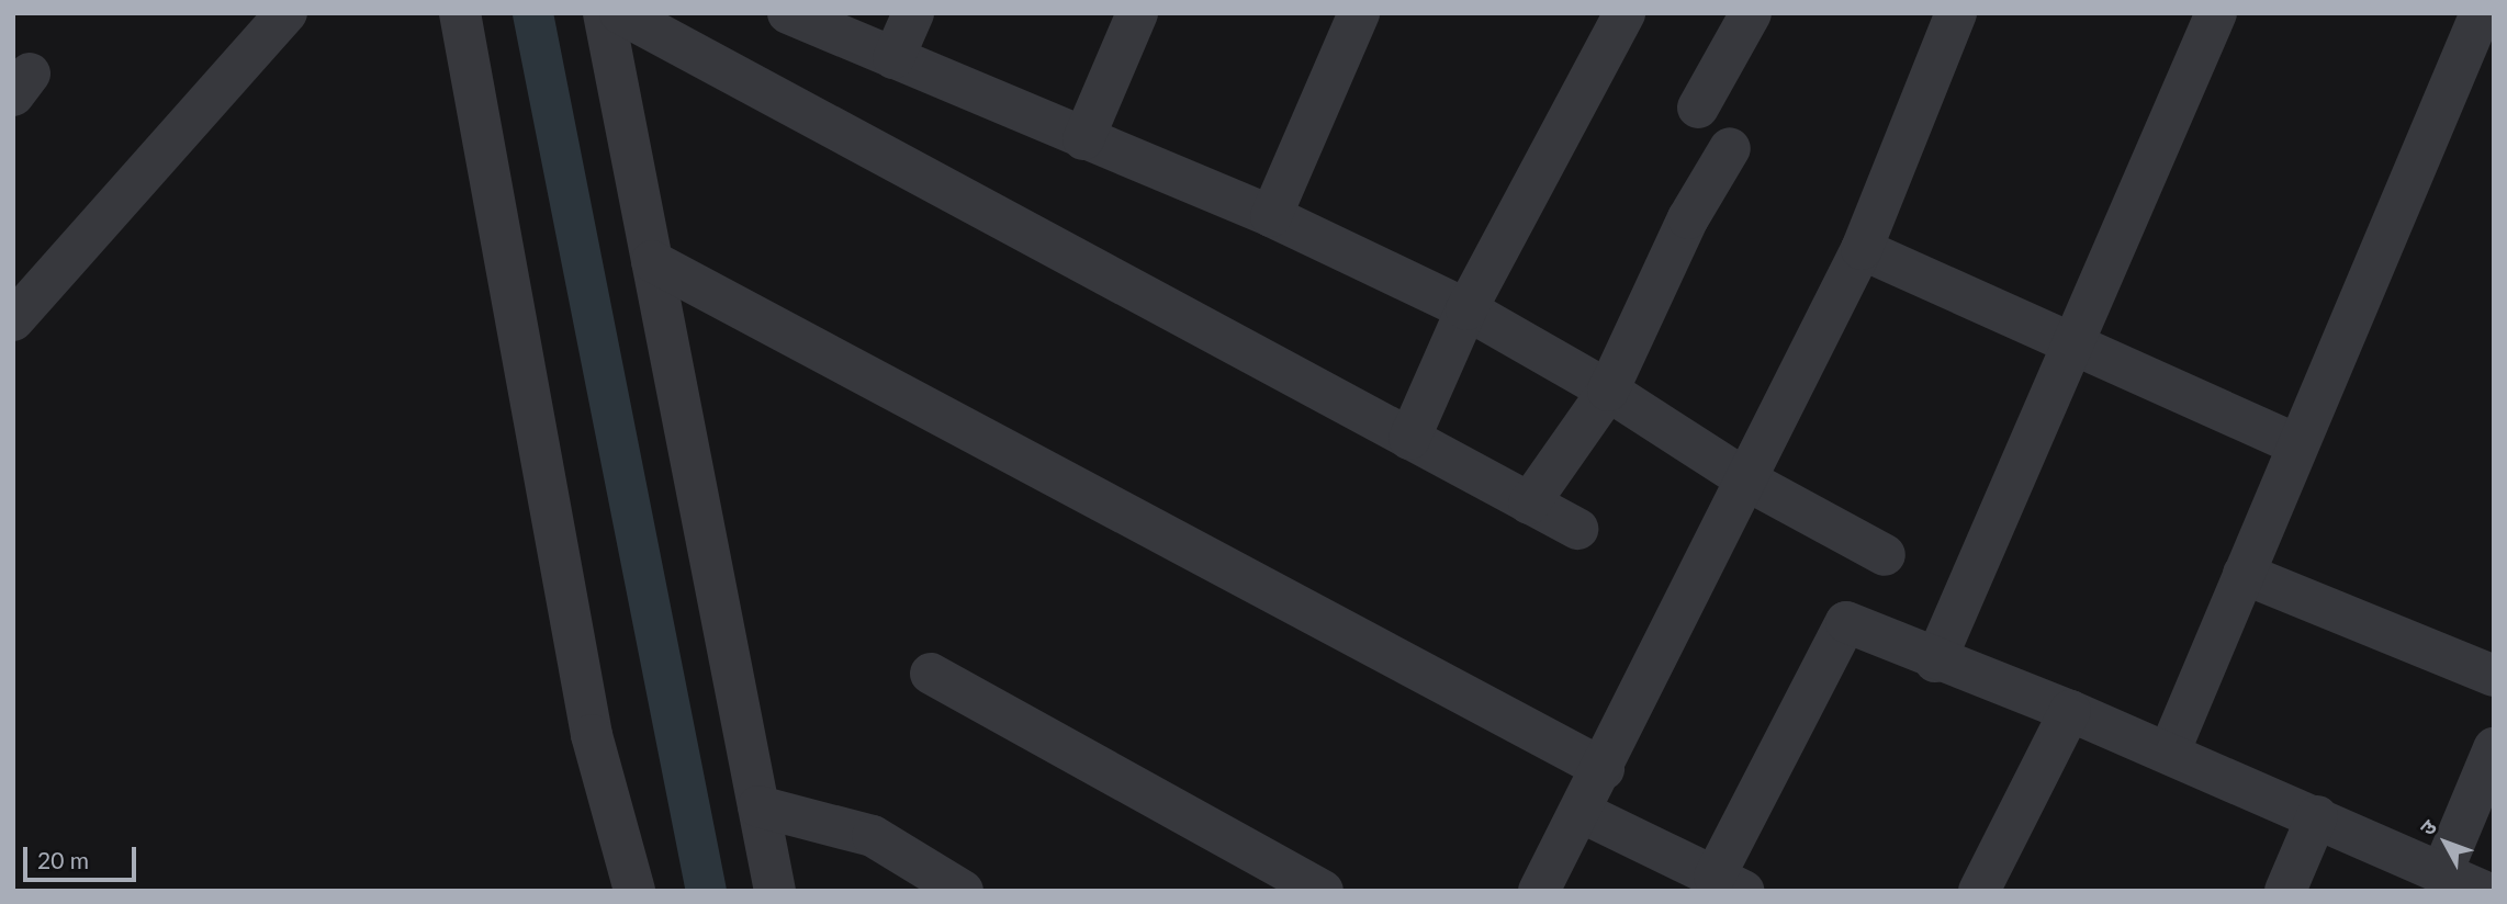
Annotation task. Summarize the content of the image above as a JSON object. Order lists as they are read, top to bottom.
{
  "scale_bar": "20 m",
  "north": "top left"
}
